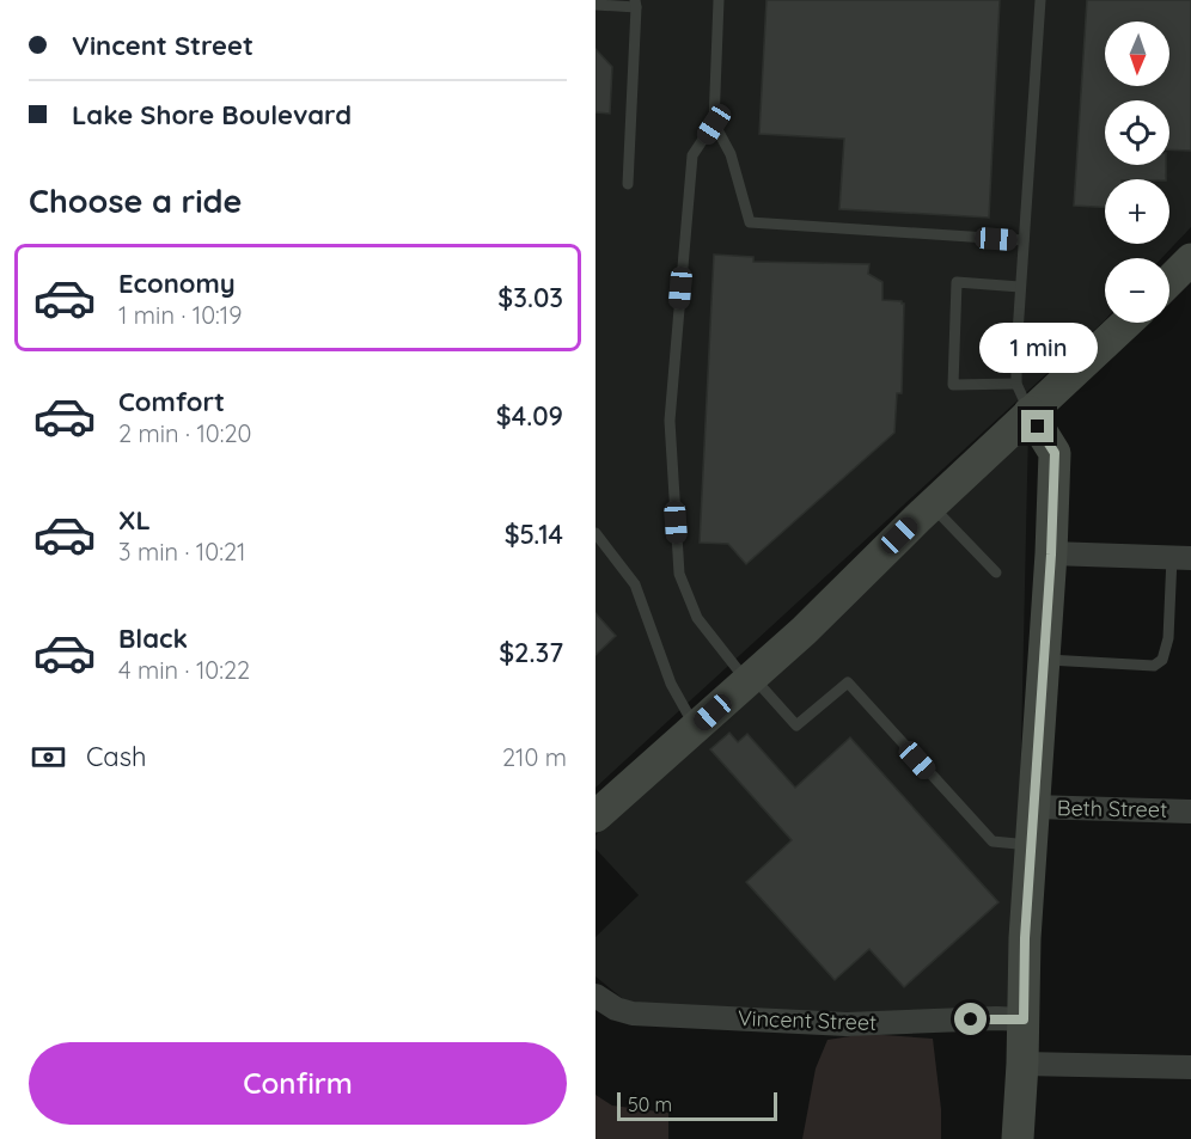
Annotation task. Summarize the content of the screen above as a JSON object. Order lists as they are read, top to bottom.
{
  "streets": {
    "street": ["Beth Street", "Vincent Street"]
  },
  "scale_bar": "50 m",
  "north": "bottom",
  "page": {
    "banner": ["Vincent Street", "Lake Shore Boulevard"],
    "map_buttons": ["+", "−"],
    "heading": "Choose a ride",
    "list": [
      {
        "name": "Economy",
        "note": "1 min · 10:19",
        "value": "$3.03"
      },
      {
        "name": "Comfort",
        "note": "2 min · 10:20",
        "value": "$4.09"
      },
      {
        "name": "XL",
        "note": "3 min · 10:21",
        "value": "$5.14"
      },
      {
        "name": "Black",
        "note": "4 min · 10:22",
        "value": "$2.37"
      }
    ],
    "bubble": "1 min",
    "pay": ["Cash", "210 m"],
    "buttons": "Confirm",
    "scale": "50 m"
  }
}
